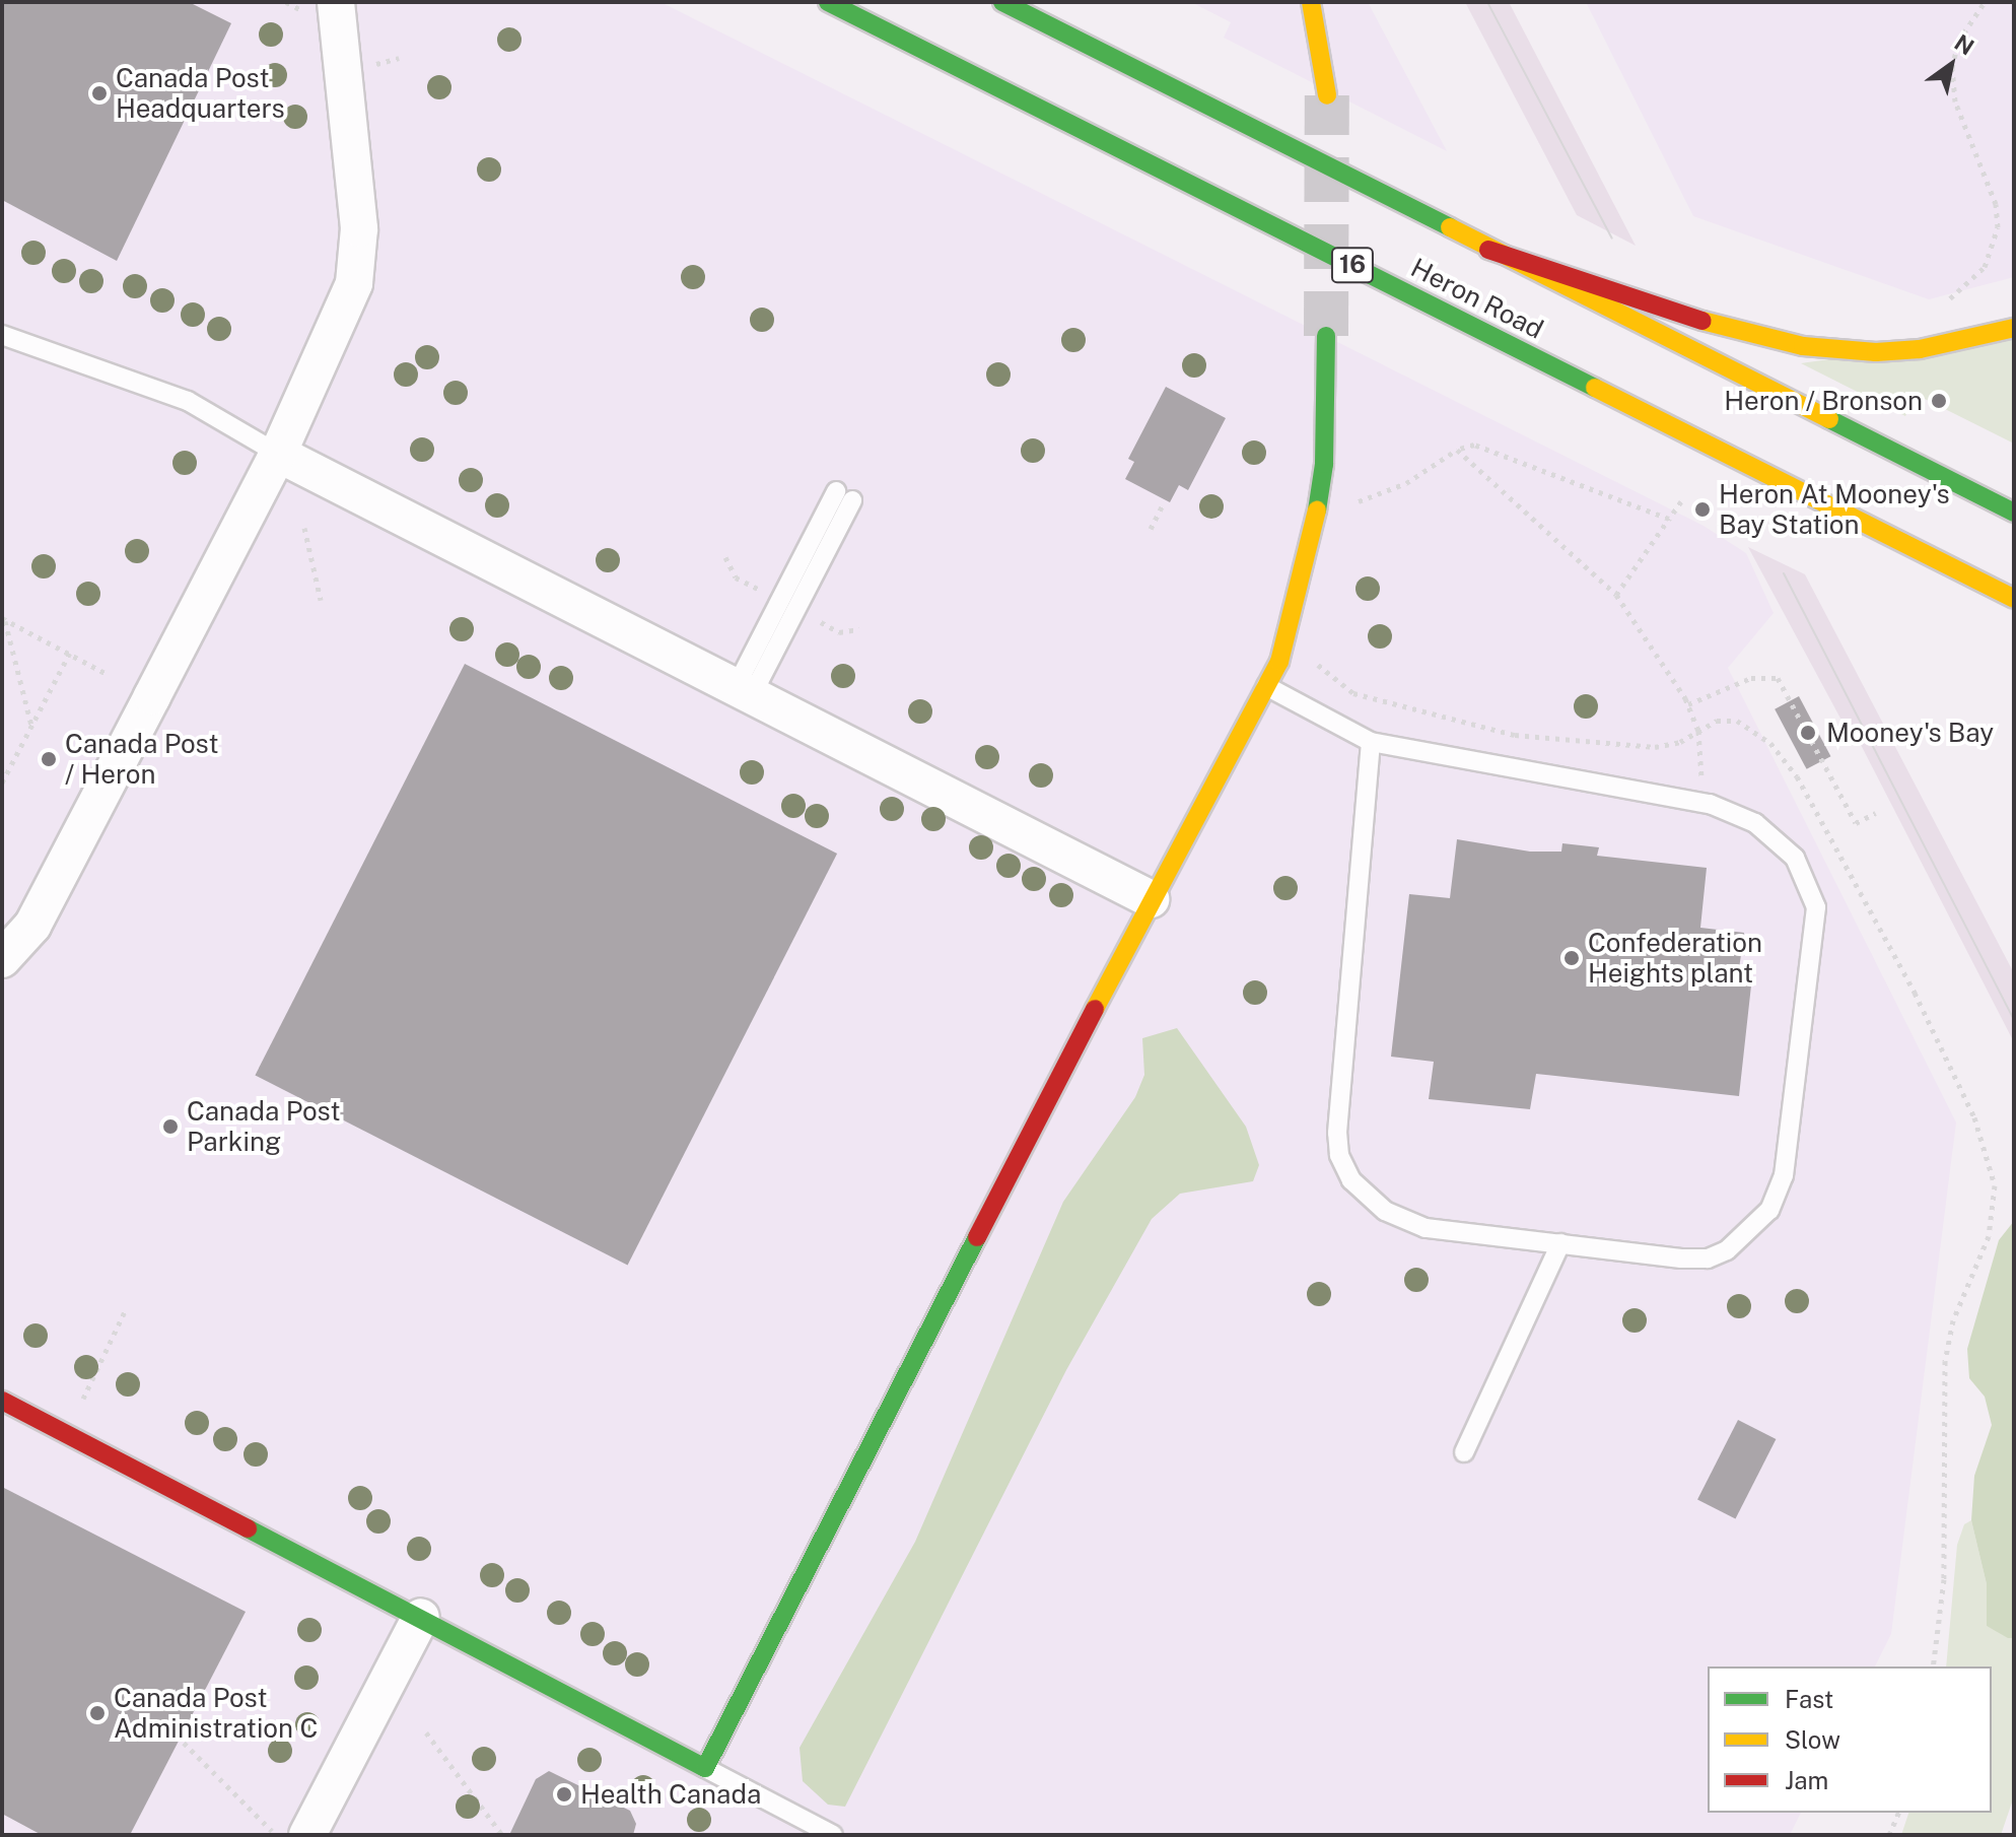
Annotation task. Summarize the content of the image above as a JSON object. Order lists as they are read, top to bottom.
{
  "streets": {
    "main road": ["16", "Heron Road"]
  },
  "places": [
    "Canada Post Headquarters",
    "Heron / Bronson",
    "Heron At Mooney's Bay Station",
    "Mooney's Bay",
    "Canada Post / Heron",
    "Confederation Heights plant",
    "Canada Post Parking",
    "Canada Post Administration C",
    "Health Canada"
  ],
  "legend": ["Fast", "Slow", "Jam"],
  "north": "top right"
}
